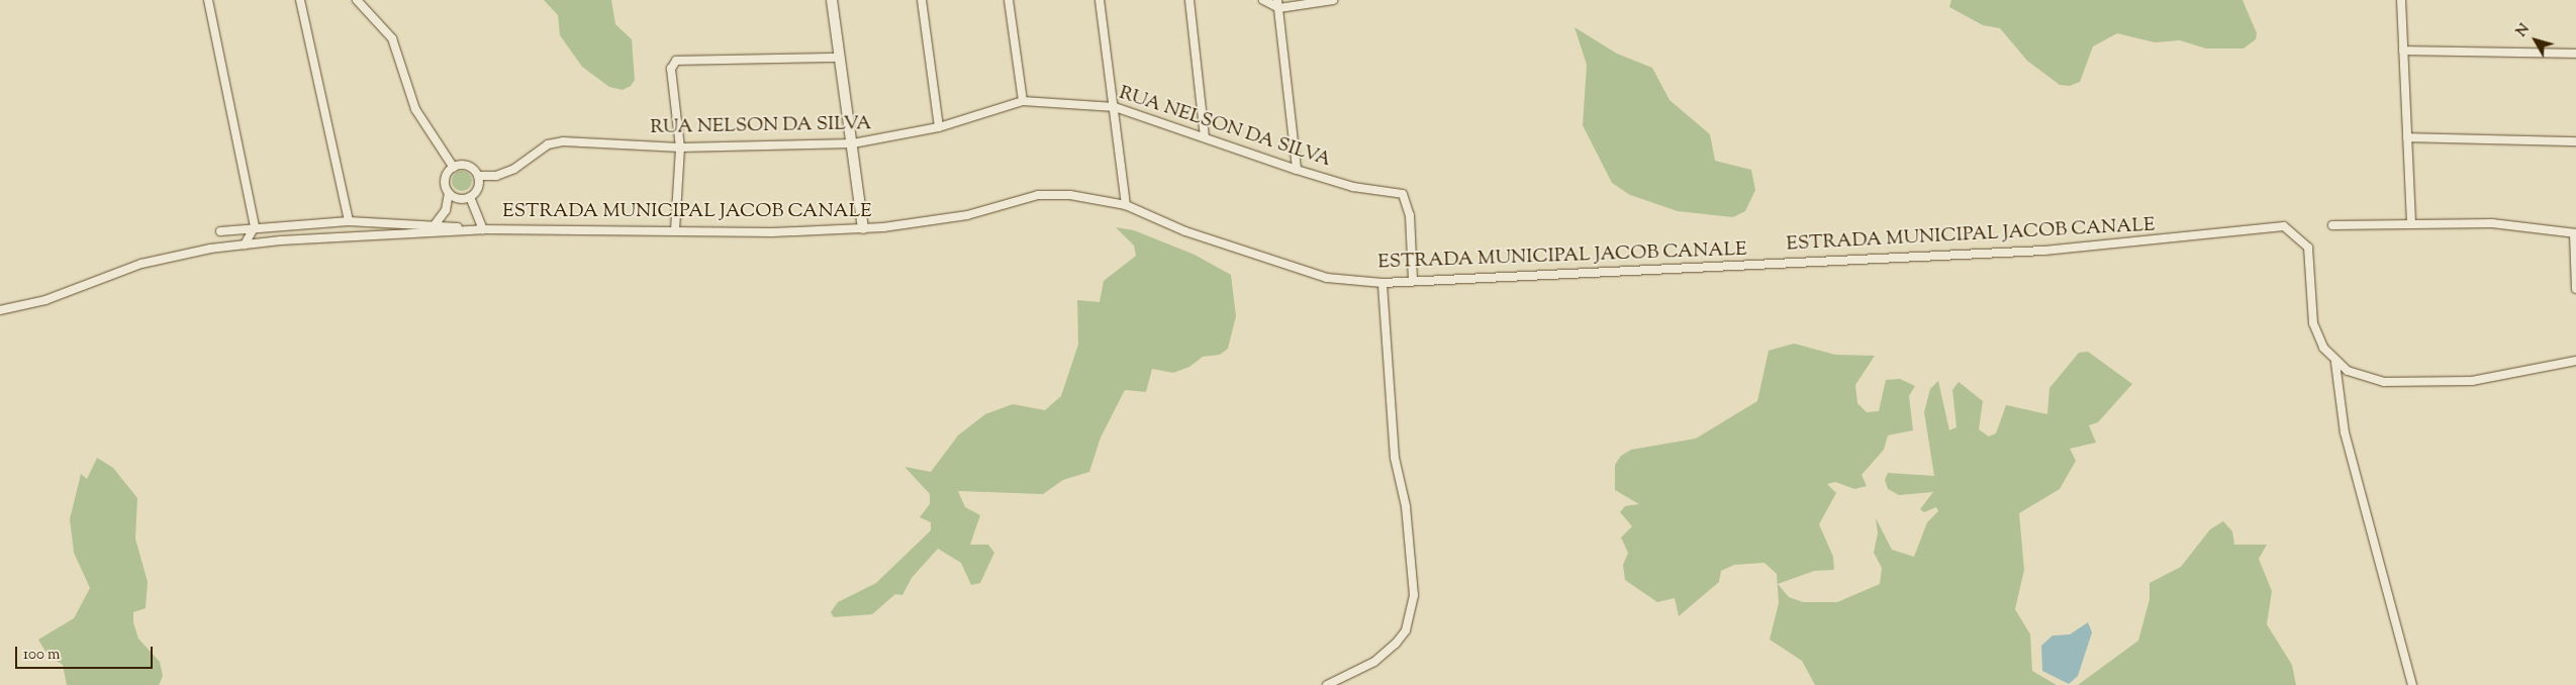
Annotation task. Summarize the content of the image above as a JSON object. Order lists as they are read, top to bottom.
{
  "streets": {
    "street": ["RUA NELSON DA SILVA", "ESTRADA MUNICIPAL JACOB CANALE"]
  },
  "crossings": [
    ["RUA NELSON DA SILVA", "ESTRADA MUNICIPAL JACOB CANALE"]
  ],
  "scale_bar": "100 m",
  "north": "top left"
}
